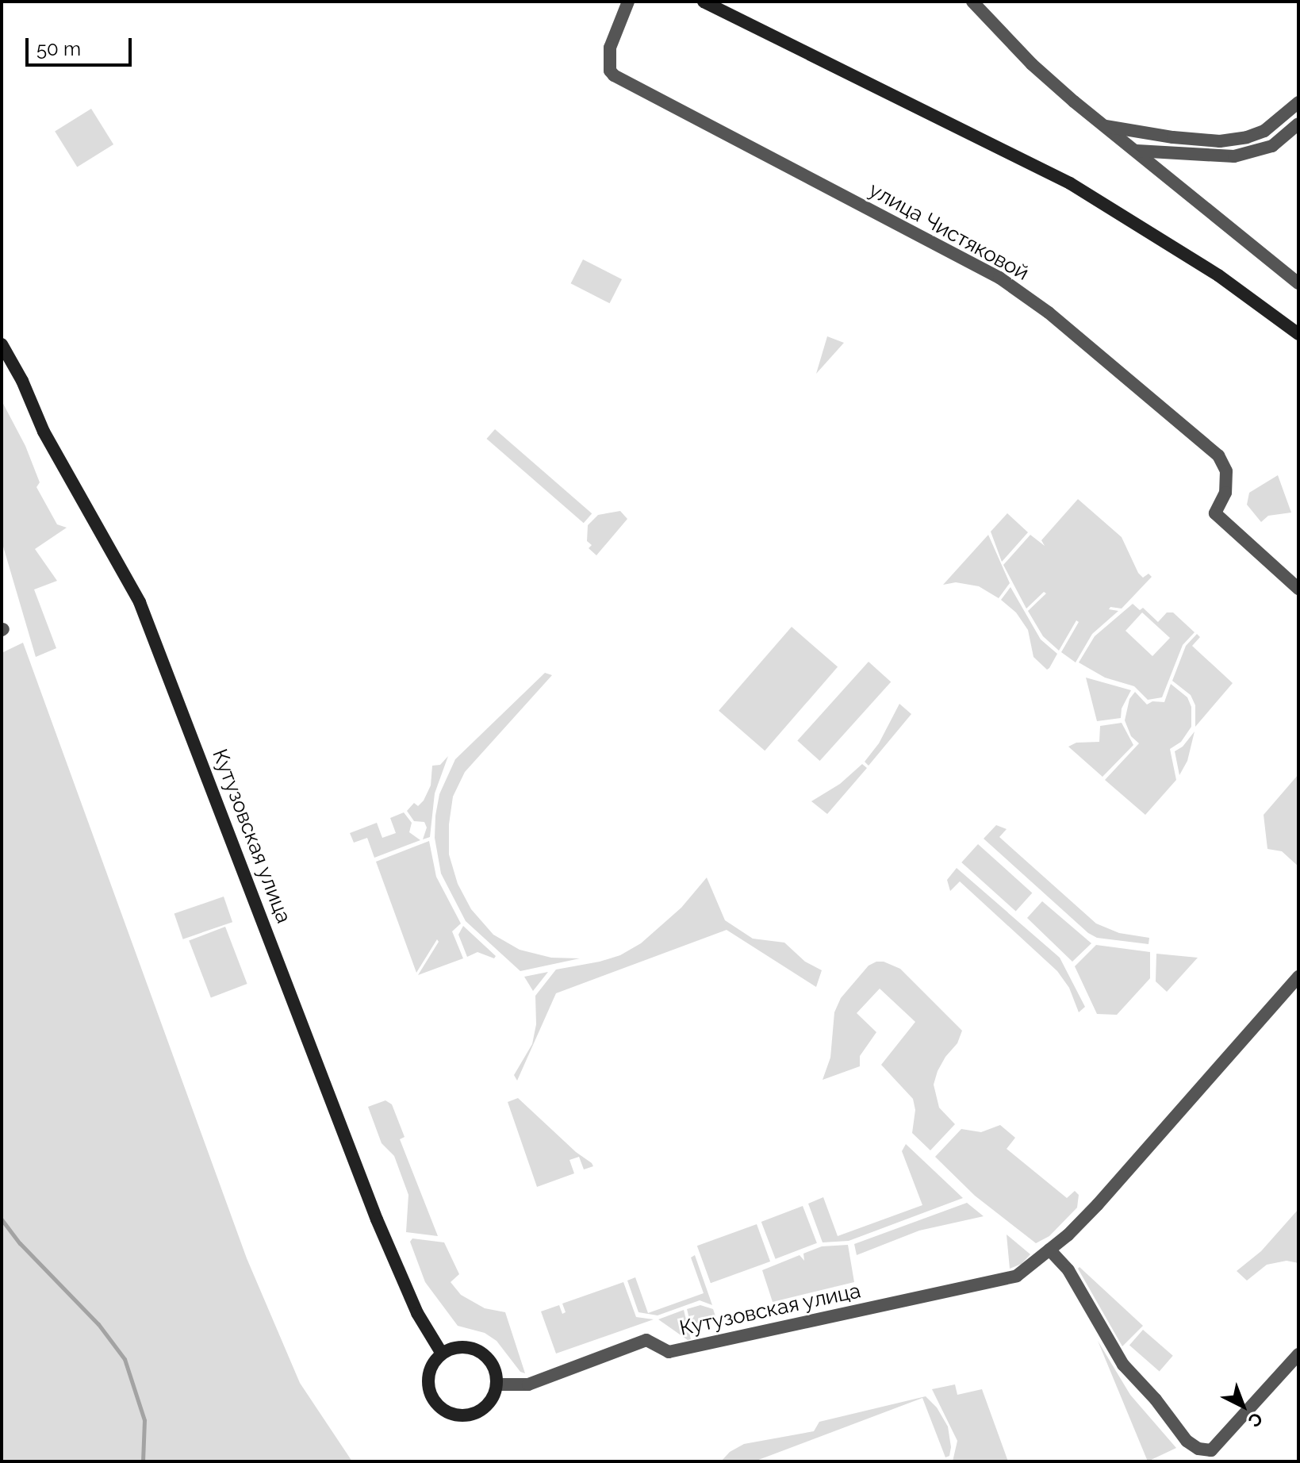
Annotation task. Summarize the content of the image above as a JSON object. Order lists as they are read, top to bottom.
{
  "streets": {
    "street": ["улица Чистяковой", "Кутузовская улица"]
  },
  "scale_bar": "50 m",
  "north": "bottom right"
}
